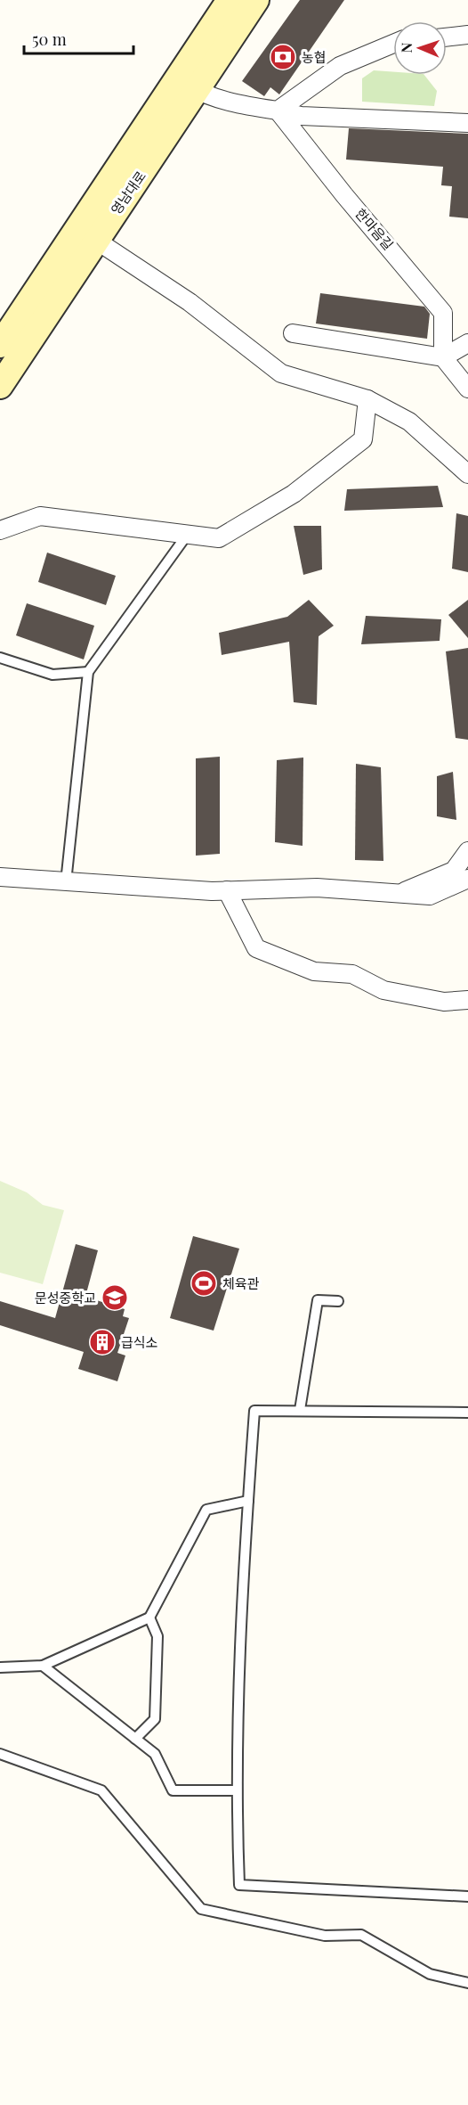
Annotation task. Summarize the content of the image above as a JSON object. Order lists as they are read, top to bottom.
{
  "streets": {
    "main road": ["영남대로"],
    "street": ["한마음길"]
  },
  "places": {
    "bank": ["농협"],
    "sports": ["체육관"],
    "school or university": ["문성중학교"],
    "building": ["급식소"]
  },
  "scale_bar": "50 m",
  "north": "left"
}
